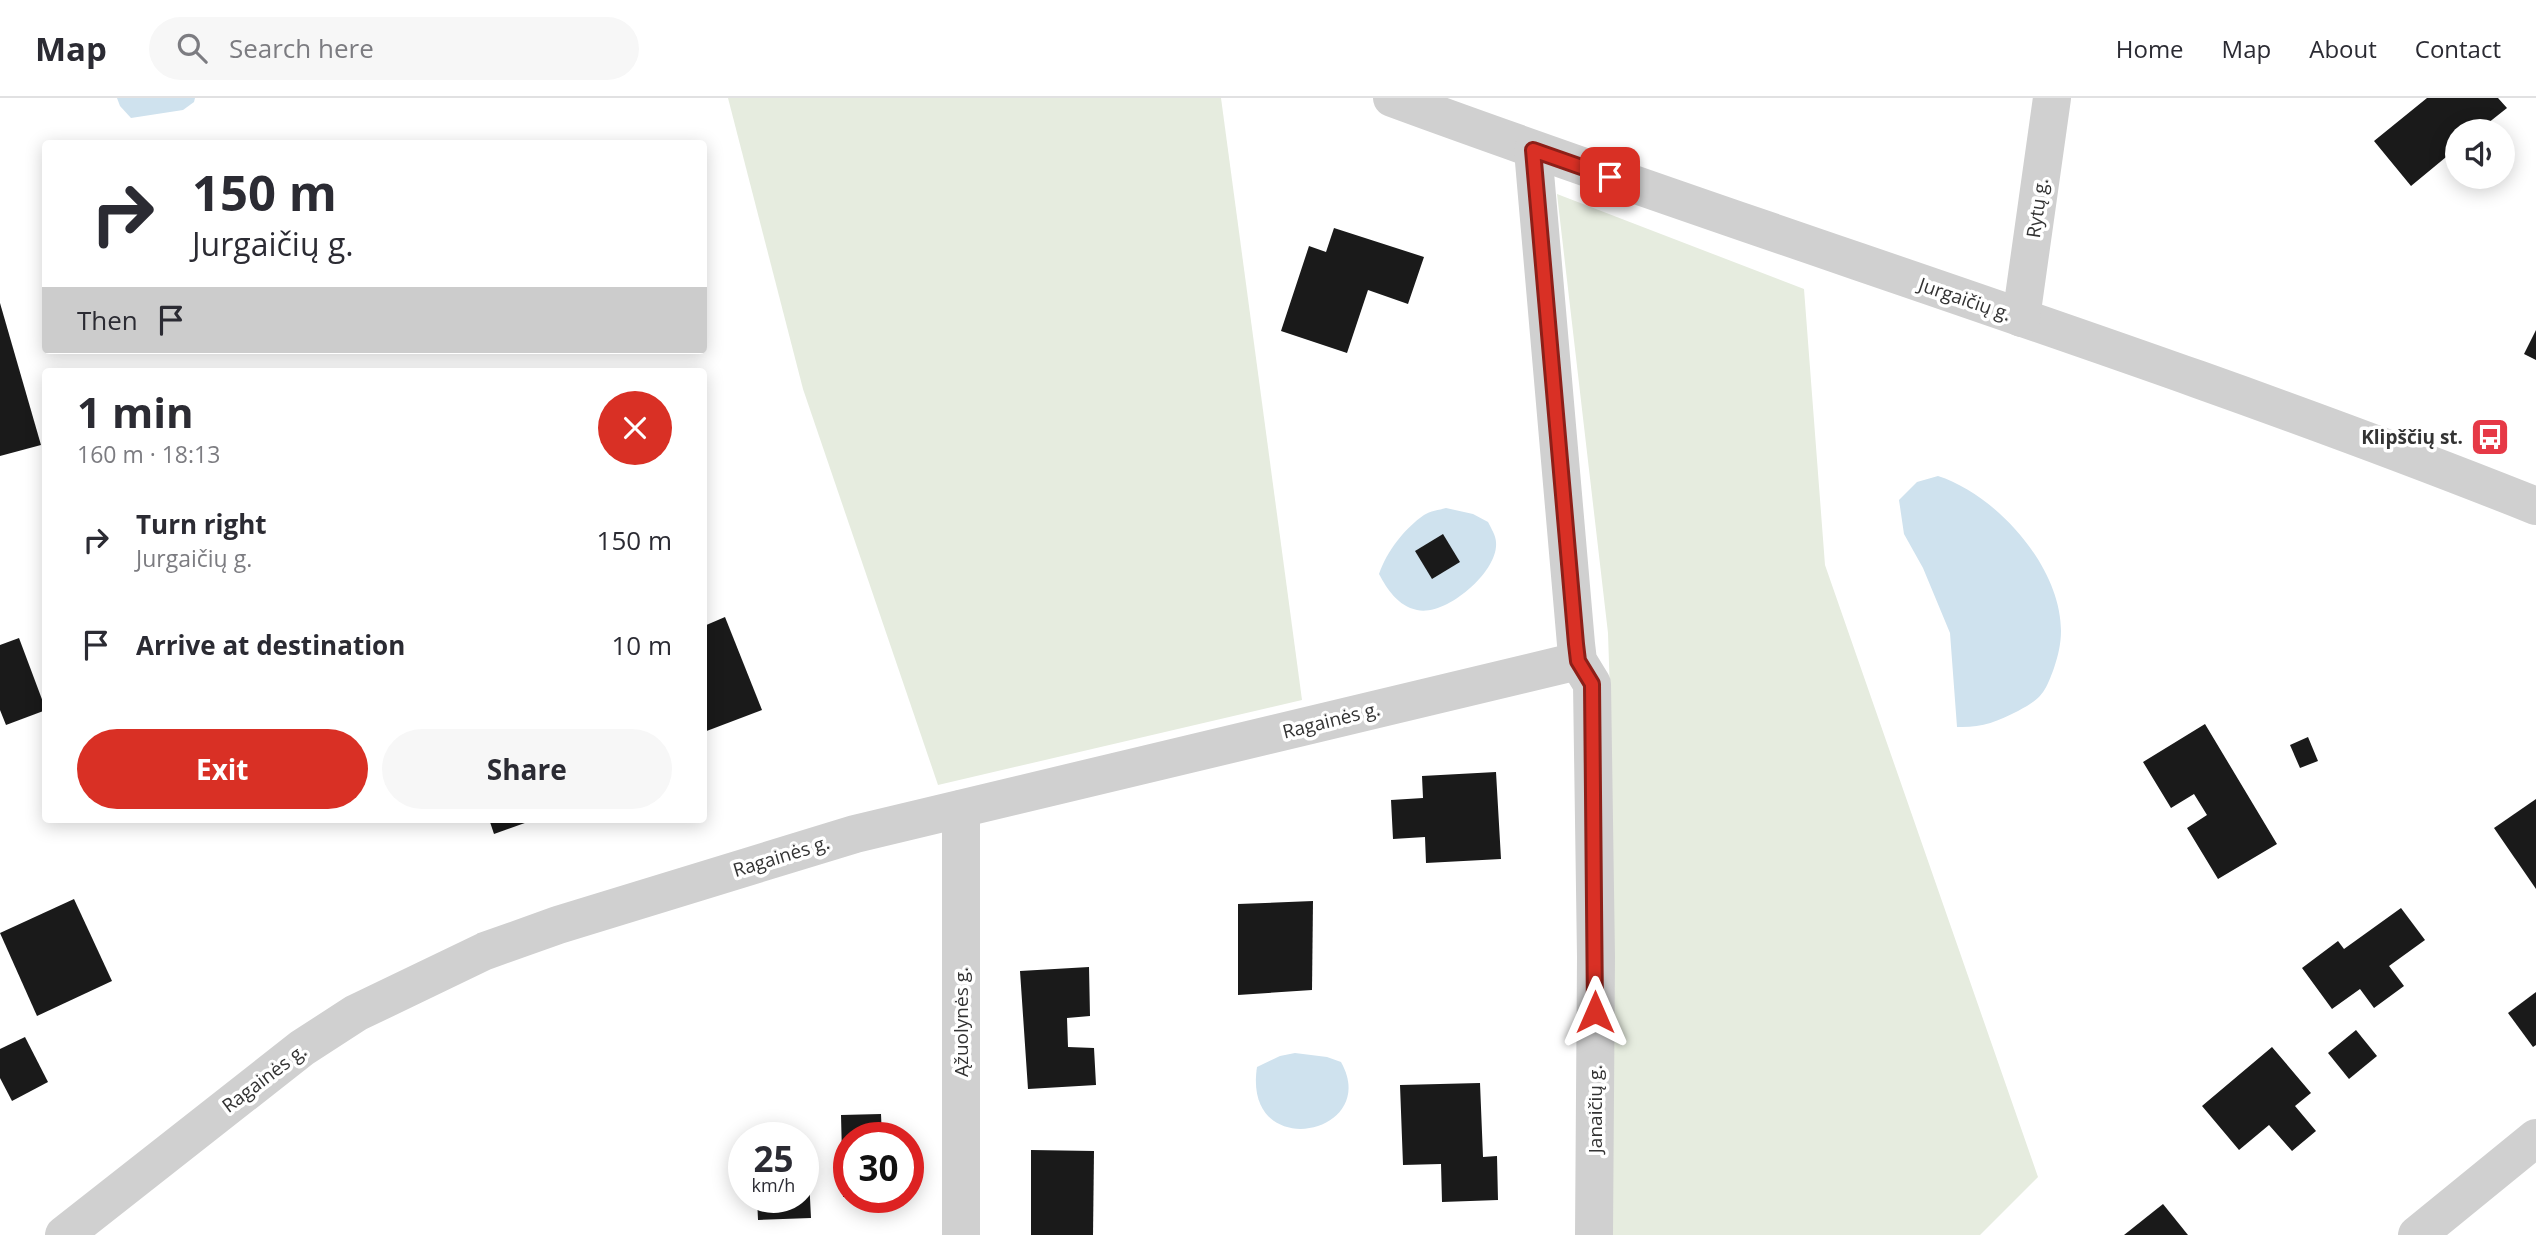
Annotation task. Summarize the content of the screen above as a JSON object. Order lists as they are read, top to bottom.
{
  "streets": {
    "street": [
      "Rytų g.",
      "Jurgaičių g.",
      "Ragainės g.",
      "Ąžuolynės g.",
      "Janaičių g."
    ]
  },
  "crossings": [
    ["Rytų g.", "Jurgaičių g."],
    ["Jurgaičių g.", "Janaičių g."],
    ["Ragainės g.", "Ąžuolynės g."],
    ["Ragainės g.", "Janaičių g."]
  ],
  "places": {
    "bus stop": ["Klipščių st."]
  },
  "page": {
    "header": "Map",
    "search": "Search here",
    "nav": [
      "Home",
      "Map",
      "About",
      "Contact"
    ],
    "turn": ["150 m", "Jurgaičių g."],
    "then": "Then",
    "heading": ["1 min", "160 m · 18:13"],
    "list": [
      {
        "name": "Turn right",
        "note": "Jurgaičių g.",
        "value": "150 m"
      },
      {
        "name": "Arrive at destination",
        "value": "10 m"
      }
    ],
    "buttons": ["Exit", "Share"],
    "speed": "25 km/h",
    "limit": "30"
  }
}
